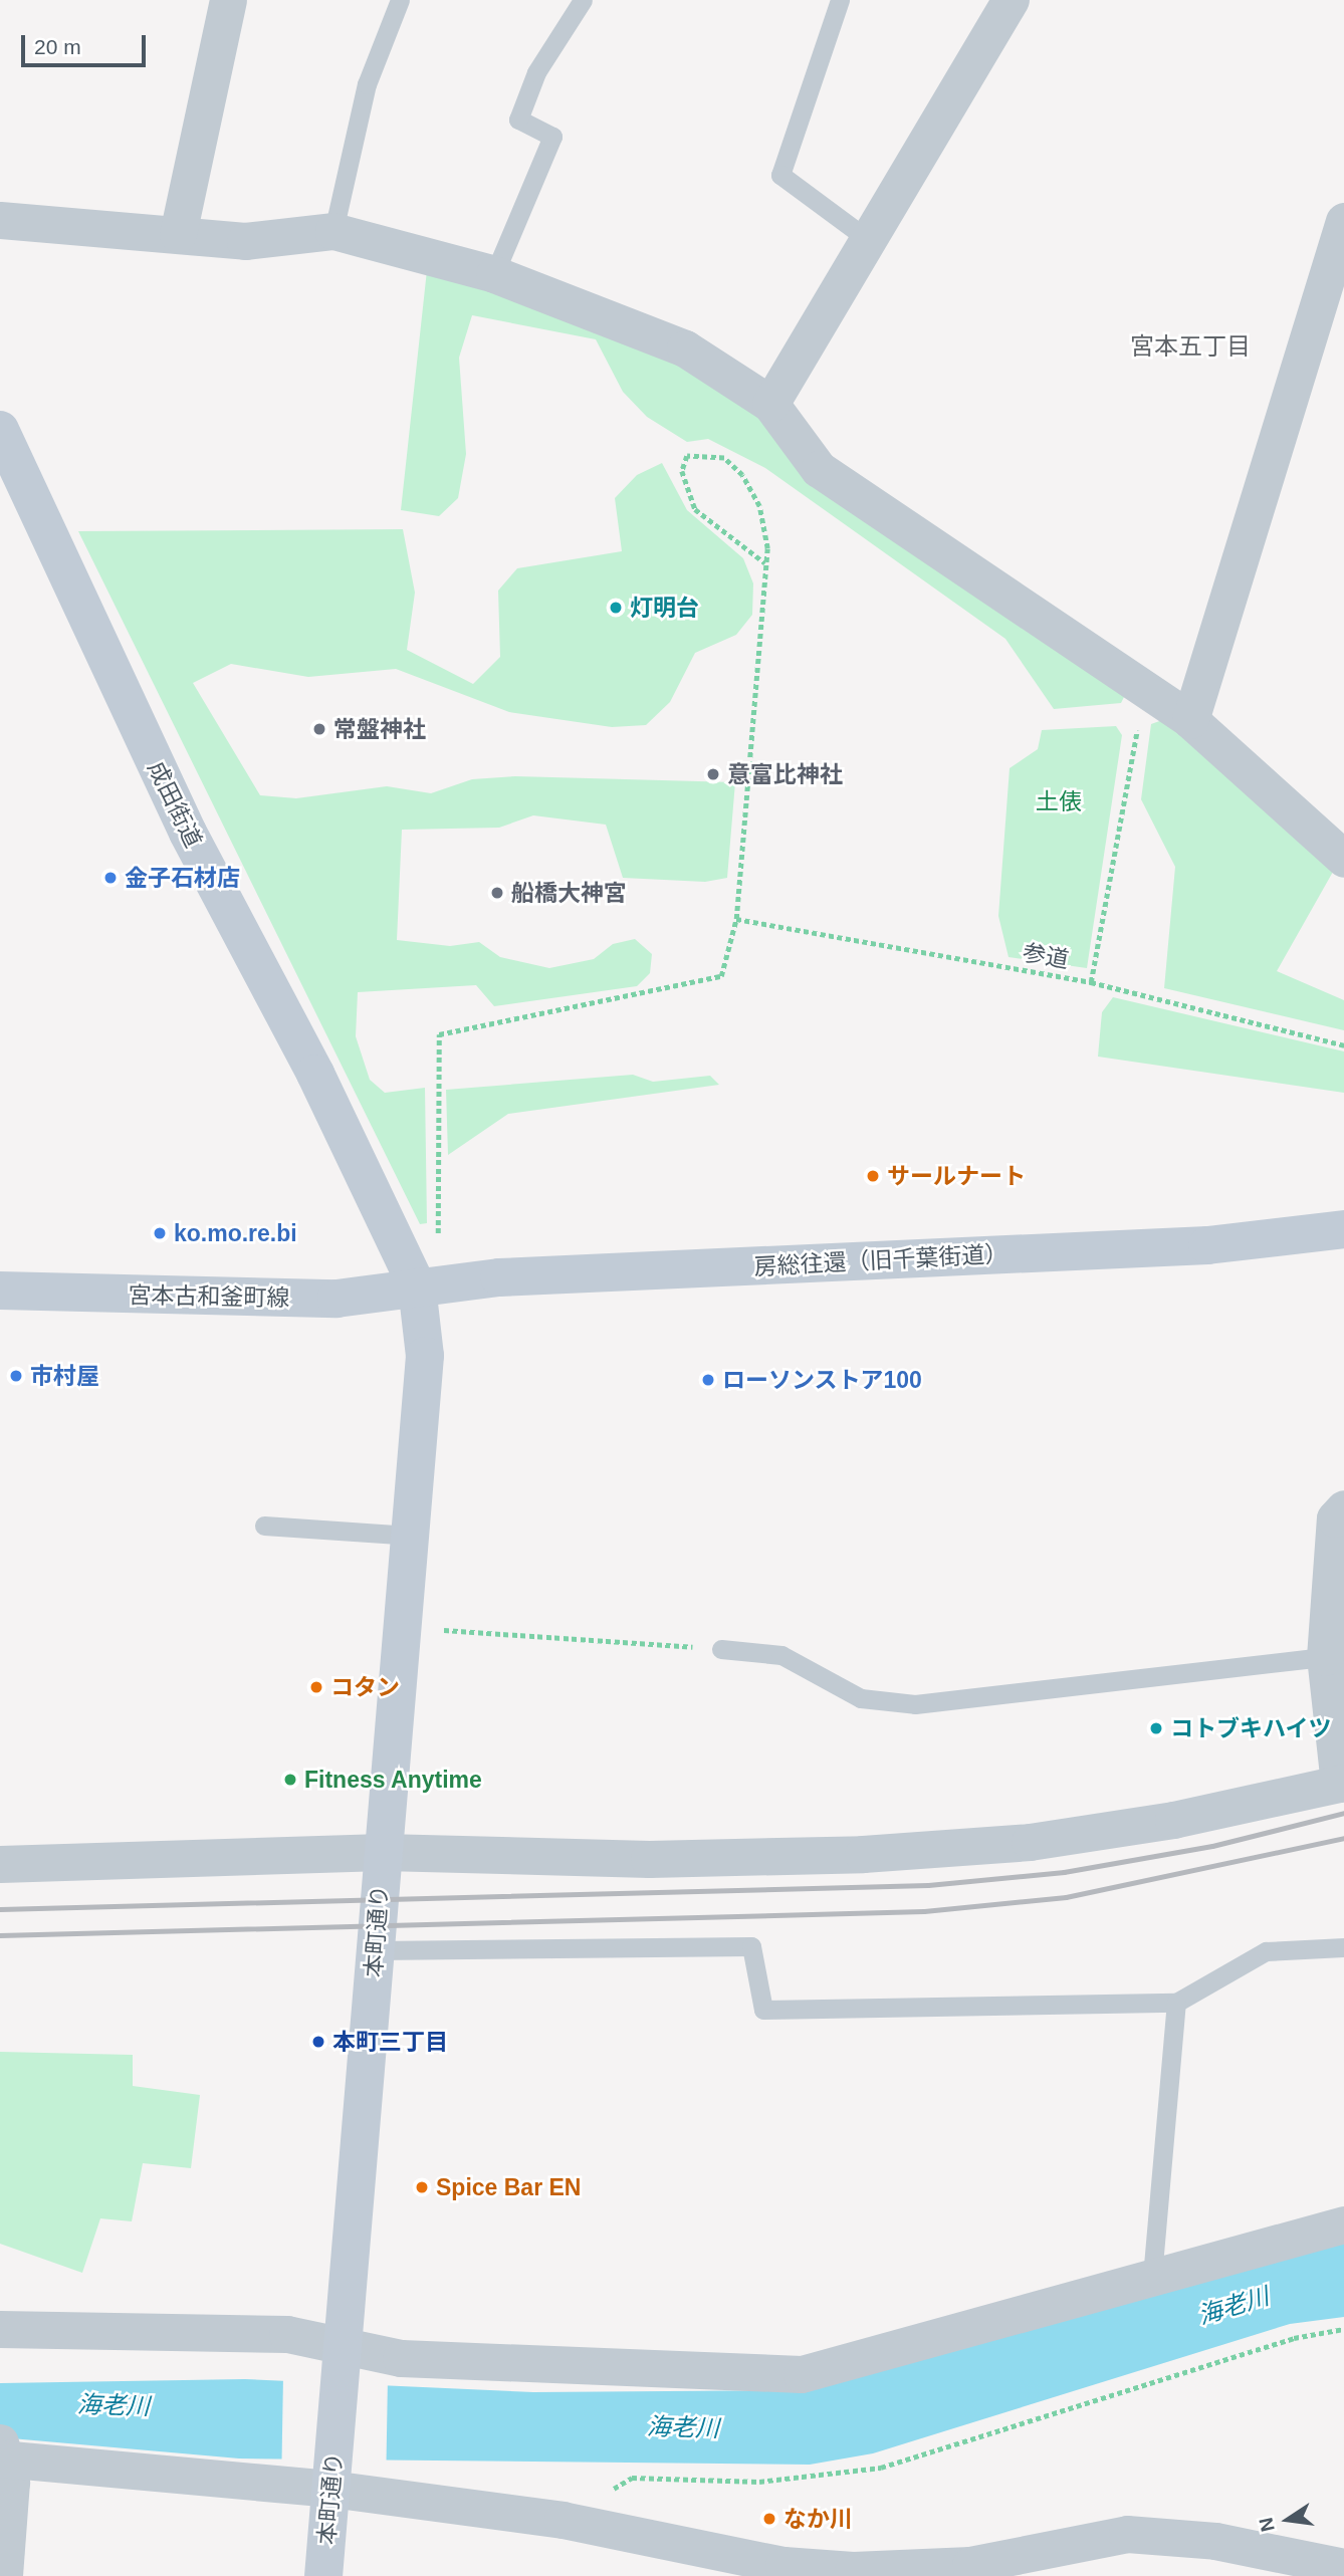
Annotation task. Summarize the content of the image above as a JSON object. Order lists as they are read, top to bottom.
{
  "streets": {
    "street": [
      "成田街道",
      "房総往還（旧千葉街道）",
      "宮本古和釜町線",
      "本町通り"
    ],
    "path": ["参道"]
  },
  "crossings": [
    ["成田街道", "房総往還（旧千葉街道）"],
    ["成田街道", "宮本古和釜町線"],
    ["成田街道", "本町通り"],
    ["房総往還（旧千葉街道）", "宮本古和釜町線"],
    ["房総往還（旧千葉街道）", "本町通り"],
    ["宮本古和釜町線", "本町通り"]
  ],
  "districts": ["宮本五丁目"],
  "water": ["海老川"],
  "parks": ["土俵"],
  "places": [
    "灯明台",
    "常盤神社",
    "意富比神社",
    "金子石材店",
    "船橋大神宮",
    "サールナート",
    "ko.mo.re.bi",
    "市村屋",
    "ローソンストア100",
    "コタン",
    "コトブキハイツ",
    "Fitness Anytime",
    "本町三丁目",
    "Spice Bar EN",
    "なか川"
  ],
  "scale_bar": "20 m",
  "north": "left"
}
